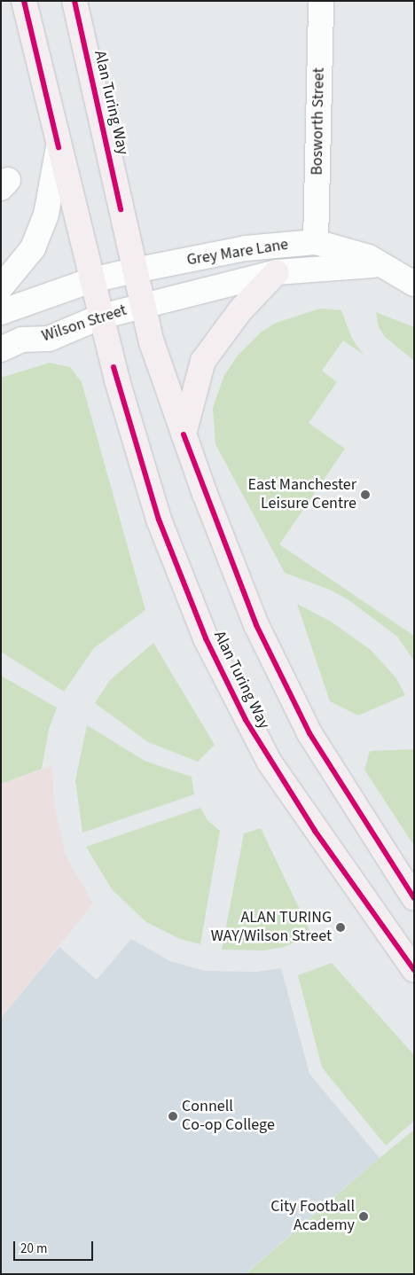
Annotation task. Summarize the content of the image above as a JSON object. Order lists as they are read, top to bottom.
{
  "streets": {
    "highway": ["Alan Turing Way"],
    "street": ["Bosworth Street", "Grey Mare Lane", "Wilson Street"]
  },
  "crossings": [
    ["Alan Turing Way", "Grey Mare Lane"],
    ["Alan Turing Way", "Wilson Street"],
    ["Bosworth Street", "Grey Mare Lane"],
    ["Grey Mare Lane", "Wilson Street"]
  ],
  "places": [
    "East Manchester Leisure Centre",
    "ALAN TURING WAY/Wilson Street",
    "Connell Co-op College",
    "City Football Academy"
  ],
  "scale_bar": "20 m"
}
